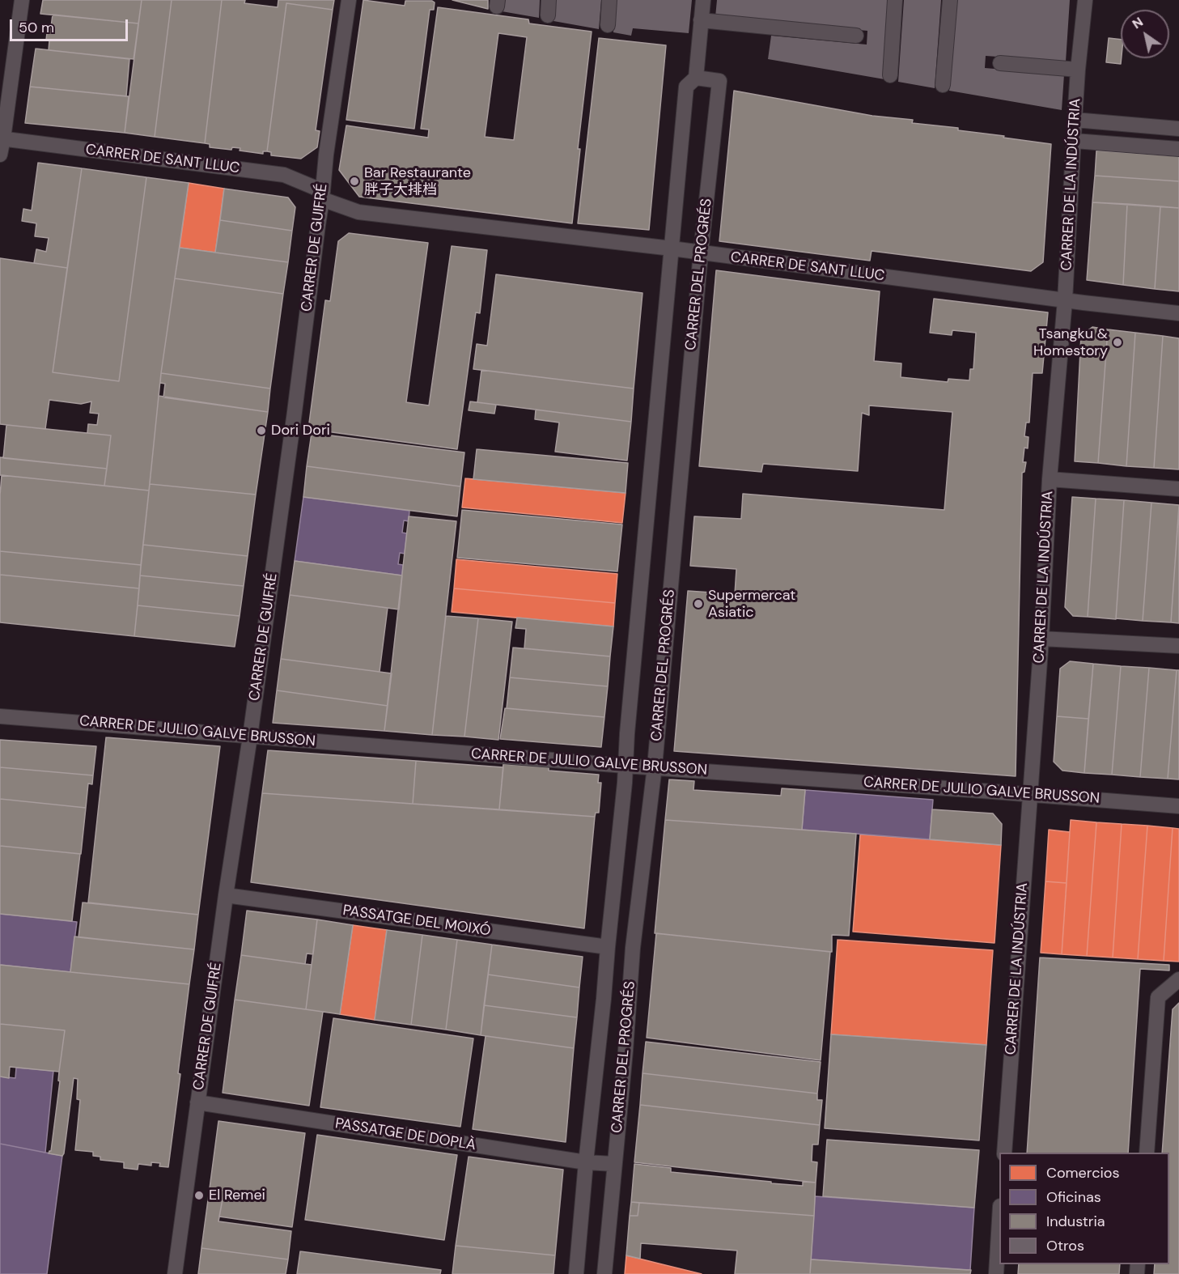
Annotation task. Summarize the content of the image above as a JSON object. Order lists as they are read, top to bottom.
{
  "streets": {
    "street": [
      "CARRER DE SANT LLUC",
      "CARRER DE LA INDÚSTRIA",
      "CARRER DE GUIFRÉ",
      "CARRER DEL PROGRÉS",
      "CARRER DE JULIO GALVE BRUSSON",
      "PASSATGE DEL MOIXÓ",
      "PASSATGE DE DOPLÀ"
    ]
  },
  "crossings": [
    ["CARRER DE SANT LLUC", "CARRER DE LA INDÚSTRIA"],
    ["CARRER DE SANT LLUC", "CARRER DE GUIFRÉ"],
    ["CARRER DE SANT LLUC", "CARRER DEL PROGRÉS"],
    ["CARRER DE LA INDÚSTRIA", "CARRER DE JULIO GALVE BRUSSON"],
    ["CARRER DE GUIFRÉ", "CARRER DE JULIO GALVE BRUSSON"],
    ["CARRER DE GUIFRÉ", "PASSATGE DEL MOIXÓ"],
    ["CARRER DE GUIFRÉ", "PASSATGE DE DOPLÀ"],
    ["CARRER DEL PROGRÉS", "CARRER DE JULIO GALVE BRUSSON"],
    ["CARRER DEL PROGRÉS", "PASSATGE DEL MOIXÓ"],
    ["CARRER DEL PROGRÉS", "PASSATGE DE DOPLÀ"]
  ],
  "places": [
    "Bar Restaurante 胖子大排档",
    "Tsangku & Homestory",
    "Dori Dori",
    "Supermercat Asiatic",
    "El Remei"
  ],
  "legend": [
    "Comercios",
    "Oficinas",
    "Industria",
    "Otros"
  ],
  "scale_bar": "50 m",
  "north": "top left"
}
